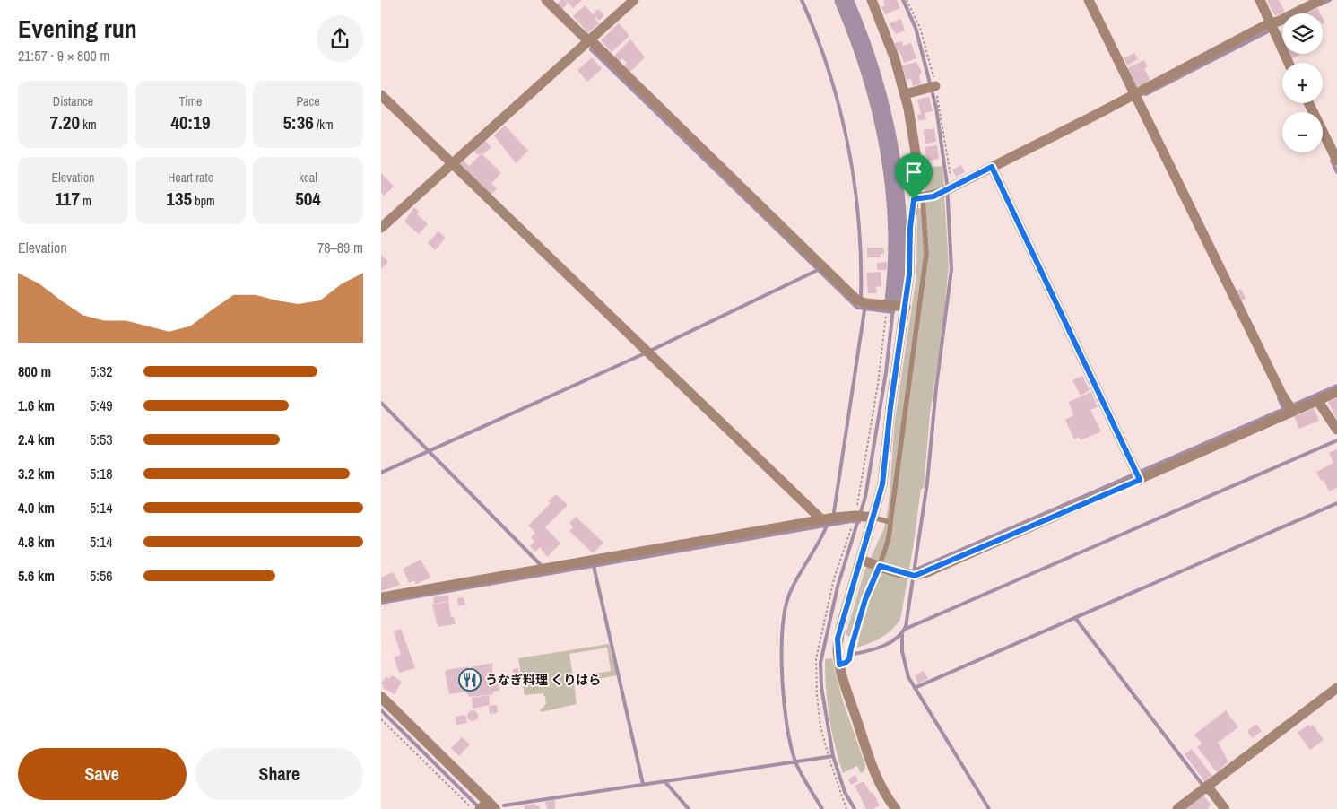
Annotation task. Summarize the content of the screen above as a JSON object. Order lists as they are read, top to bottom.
{
  "places": {
    "restaurant": ["うなぎ料理 くりはら"]
  },
  "page": {
    "heading": ["Evening run", "21:57 · 9 × 800 m"],
    "map_buttons": ["+", "−"],
    "stats": [
      ["Distance", "7.20 km"],
      ["Time", "40:19"],
      ["Pace", "5:36 /km"],
      ["Elevation", "117 m"],
      ["Heart rate", "135 bpm"],
      ["kcal", "504"]
    ],
    "chart": ["Elevation", "78–89 m"],
    "list": [
      {
        "name": "800 m",
        "note": "5:32"
      },
      {
        "name": "1.6 km",
        "note": "5:49"
      },
      {
        "name": "2.4 km",
        "note": "5:53"
      },
      {
        "name": "3.2 km",
        "note": "5:18"
      },
      {
        "name": "4.0 km",
        "note": "5:14"
      },
      {
        "name": "4.8 km",
        "note": "5:14"
      },
      {
        "name": "5.6 km",
        "note": "5:56"
      }
    ],
    "buttons": ["Save", "Share"]
  }
}
